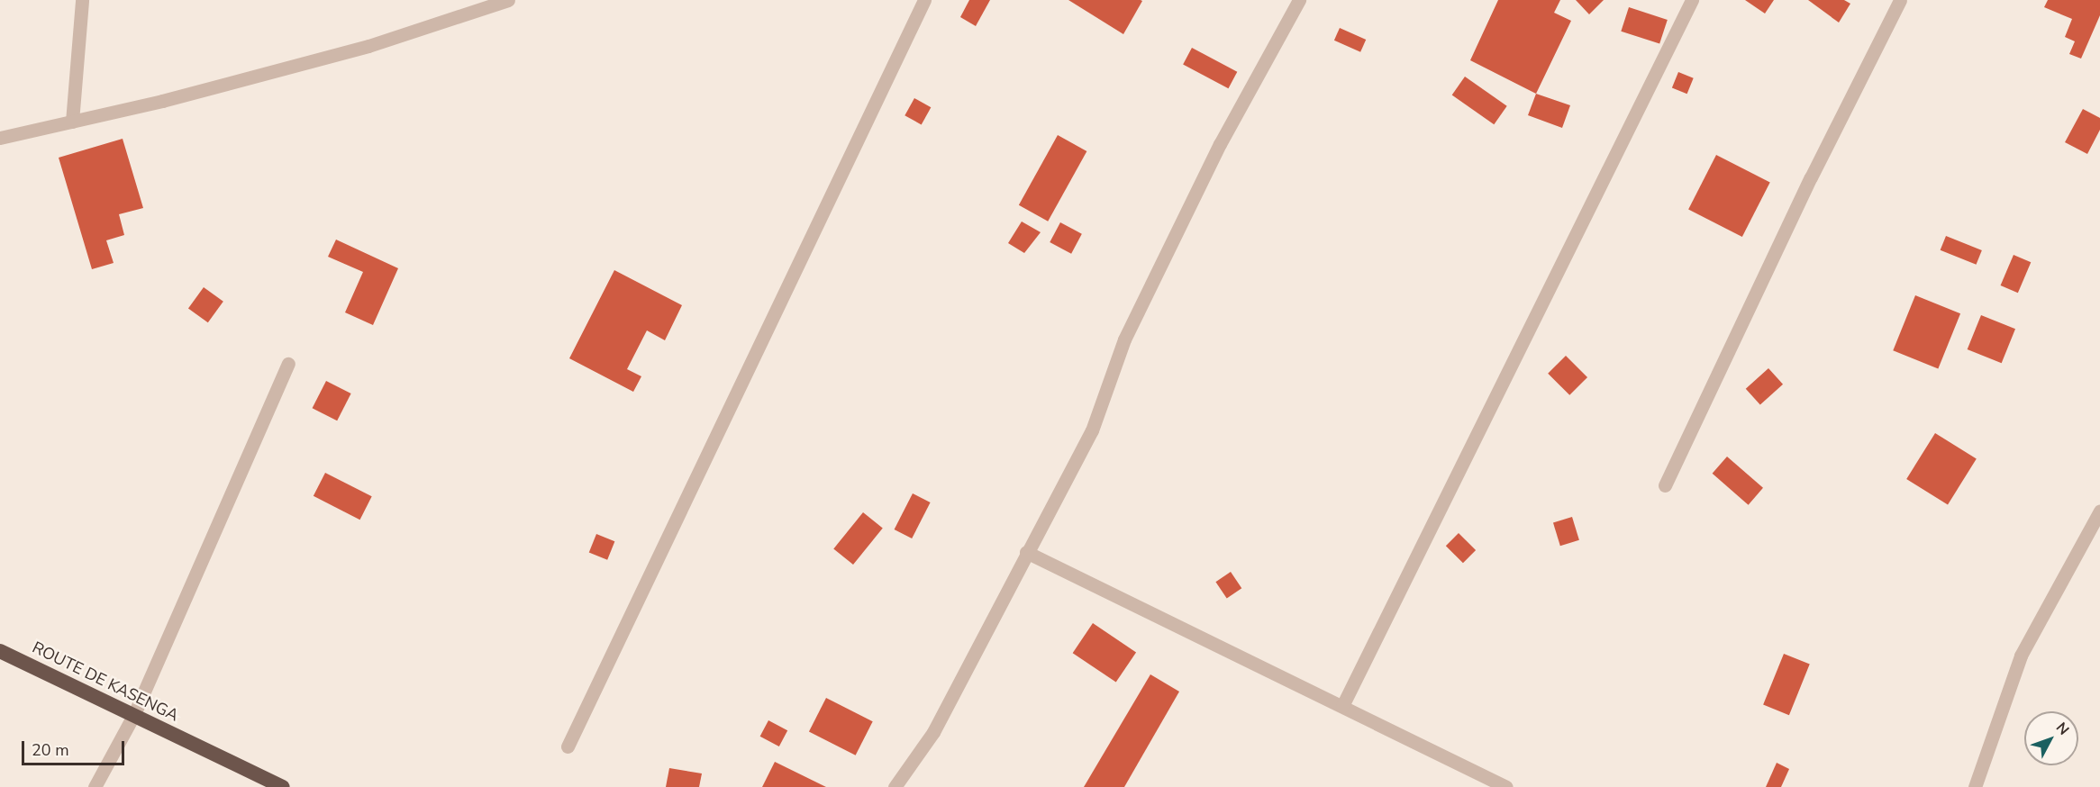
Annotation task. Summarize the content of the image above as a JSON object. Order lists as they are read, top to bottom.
{
  "streets": {
    "highway": ["ROUTE DE KASENGA"]
  },
  "scale_bar": "20 m",
  "north": "top right"
}
